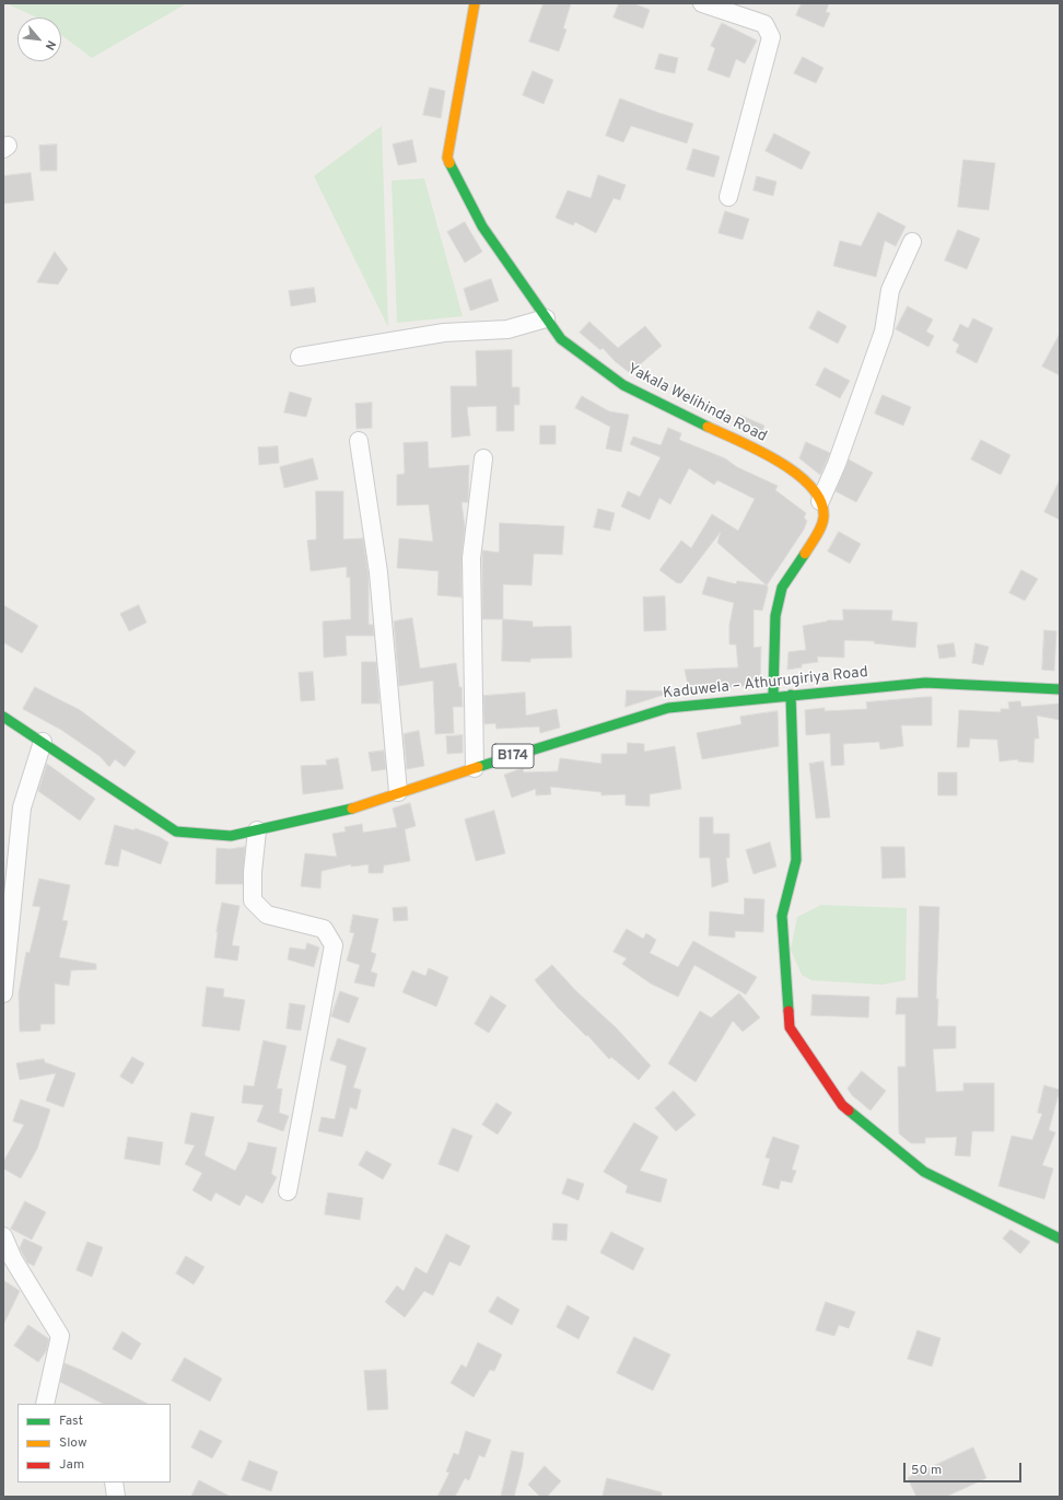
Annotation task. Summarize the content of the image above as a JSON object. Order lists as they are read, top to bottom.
{
  "streets": {
    "street": ["Yakala Welihinda Road", "Kaduwela – Athurugiriya Road", "B174"]
  },
  "crossings": [
    ["Yakala Welihinda Road", "Kaduwela – Athurugiriya Road"]
  ],
  "legend": ["Fast", "Slow", "Jam"],
  "scale_bar": "50 m",
  "north": "bottom right"
}
